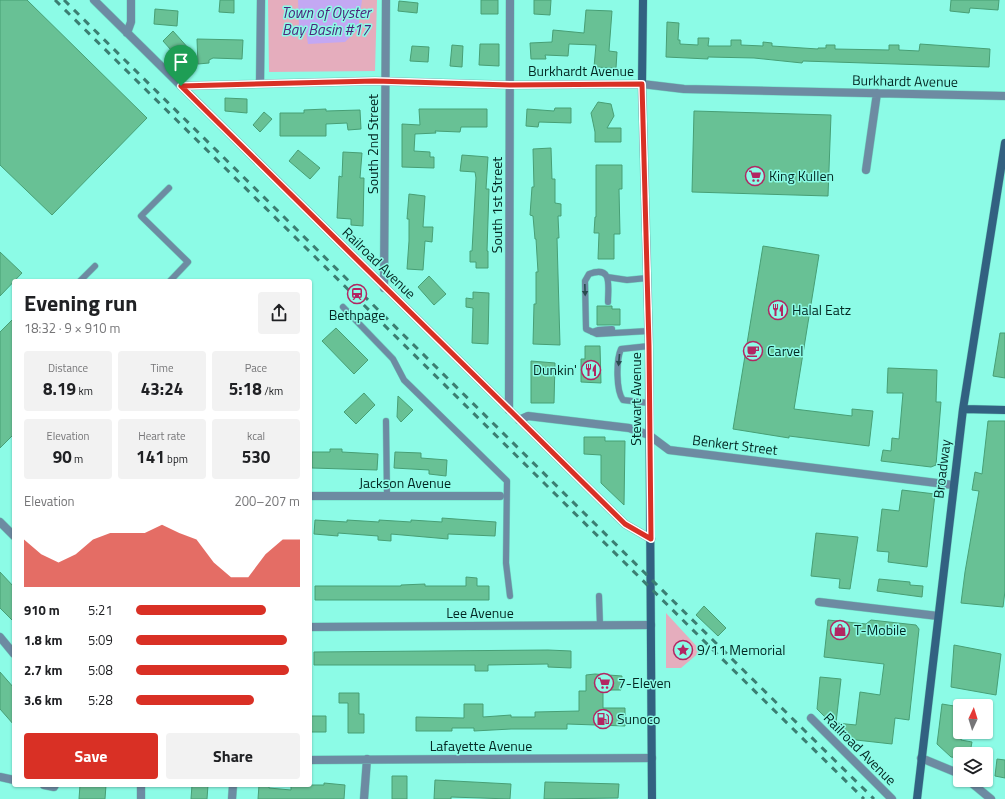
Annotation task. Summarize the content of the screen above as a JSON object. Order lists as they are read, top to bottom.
{
  "streets": {
    "main road": ["Stewart Avenue", "Broadway"],
    "street": [
      "Burkhardt Avenue",
      "South 2nd Street",
      "South 1st Street",
      "Railroad Avenue",
      "Benkert Street",
      "Jackson Avenue",
      "Lee Avenue",
      "Lafayette Avenue"
    ]
  },
  "crossings": [
    ["Burkhardt Avenue", "South 2nd Street"],
    ["Burkhardt Avenue", "South 1st Street"],
    ["Burkhardt Avenue", "Railroad Avenue"],
    ["Burkhardt Avenue", "Stewart Avenue"],
    ["South 2nd Street", "Railroad Avenue"],
    ["South 1st Street", "Railroad Avenue"],
    ["Railroad Avenue", "Stewart Avenue"],
    ["Railroad Avenue", "Benkert Street"],
    ["Stewart Avenue", "Benkert Street"],
    ["Stewart Avenue", "Lee Avenue"],
    ["Stewart Avenue", "Lafayette Avenue"],
    ["Benkert Street", "Broadway"]
  ],
  "water": ["Town of Oyster Bay Basin #17"],
  "places": {
    "supermarket": ["King Kullen", "7-Eleven"],
    "station": ["Bethpage"],
    "restaurant": ["Halal Eatz", "Dunkin'"],
    "cafe": ["Carvel"],
    "shop": ["T-Mobile"],
    "place": ["9/11 Memorial"],
    "fuel station": ["Sunoco"]
  },
  "north": "top",
  "page": {
    "heading": ["Evening run", "18:32 · 9 × 910 m"],
    "stats": [
      ["Distance", "8.19 km"],
      ["Time", "43:24"],
      ["Pace", "5:18 /km"],
      ["Elevation", "90 m"],
      ["Heart rate", "141 bpm"],
      ["kcal", "530"]
    ],
    "chart": ["Elevation", "200–207 m"],
    "list": [
      {
        "name": "910 m",
        "note": "5:21"
      },
      {
        "name": "1.8 km",
        "note": "5:09"
      },
      {
        "name": "2.7 km",
        "note": "5:08"
      },
      {
        "name": "3.6 km",
        "note": "5:28"
      }
    ],
    "buttons": ["Save", "Share"]
  }
}
